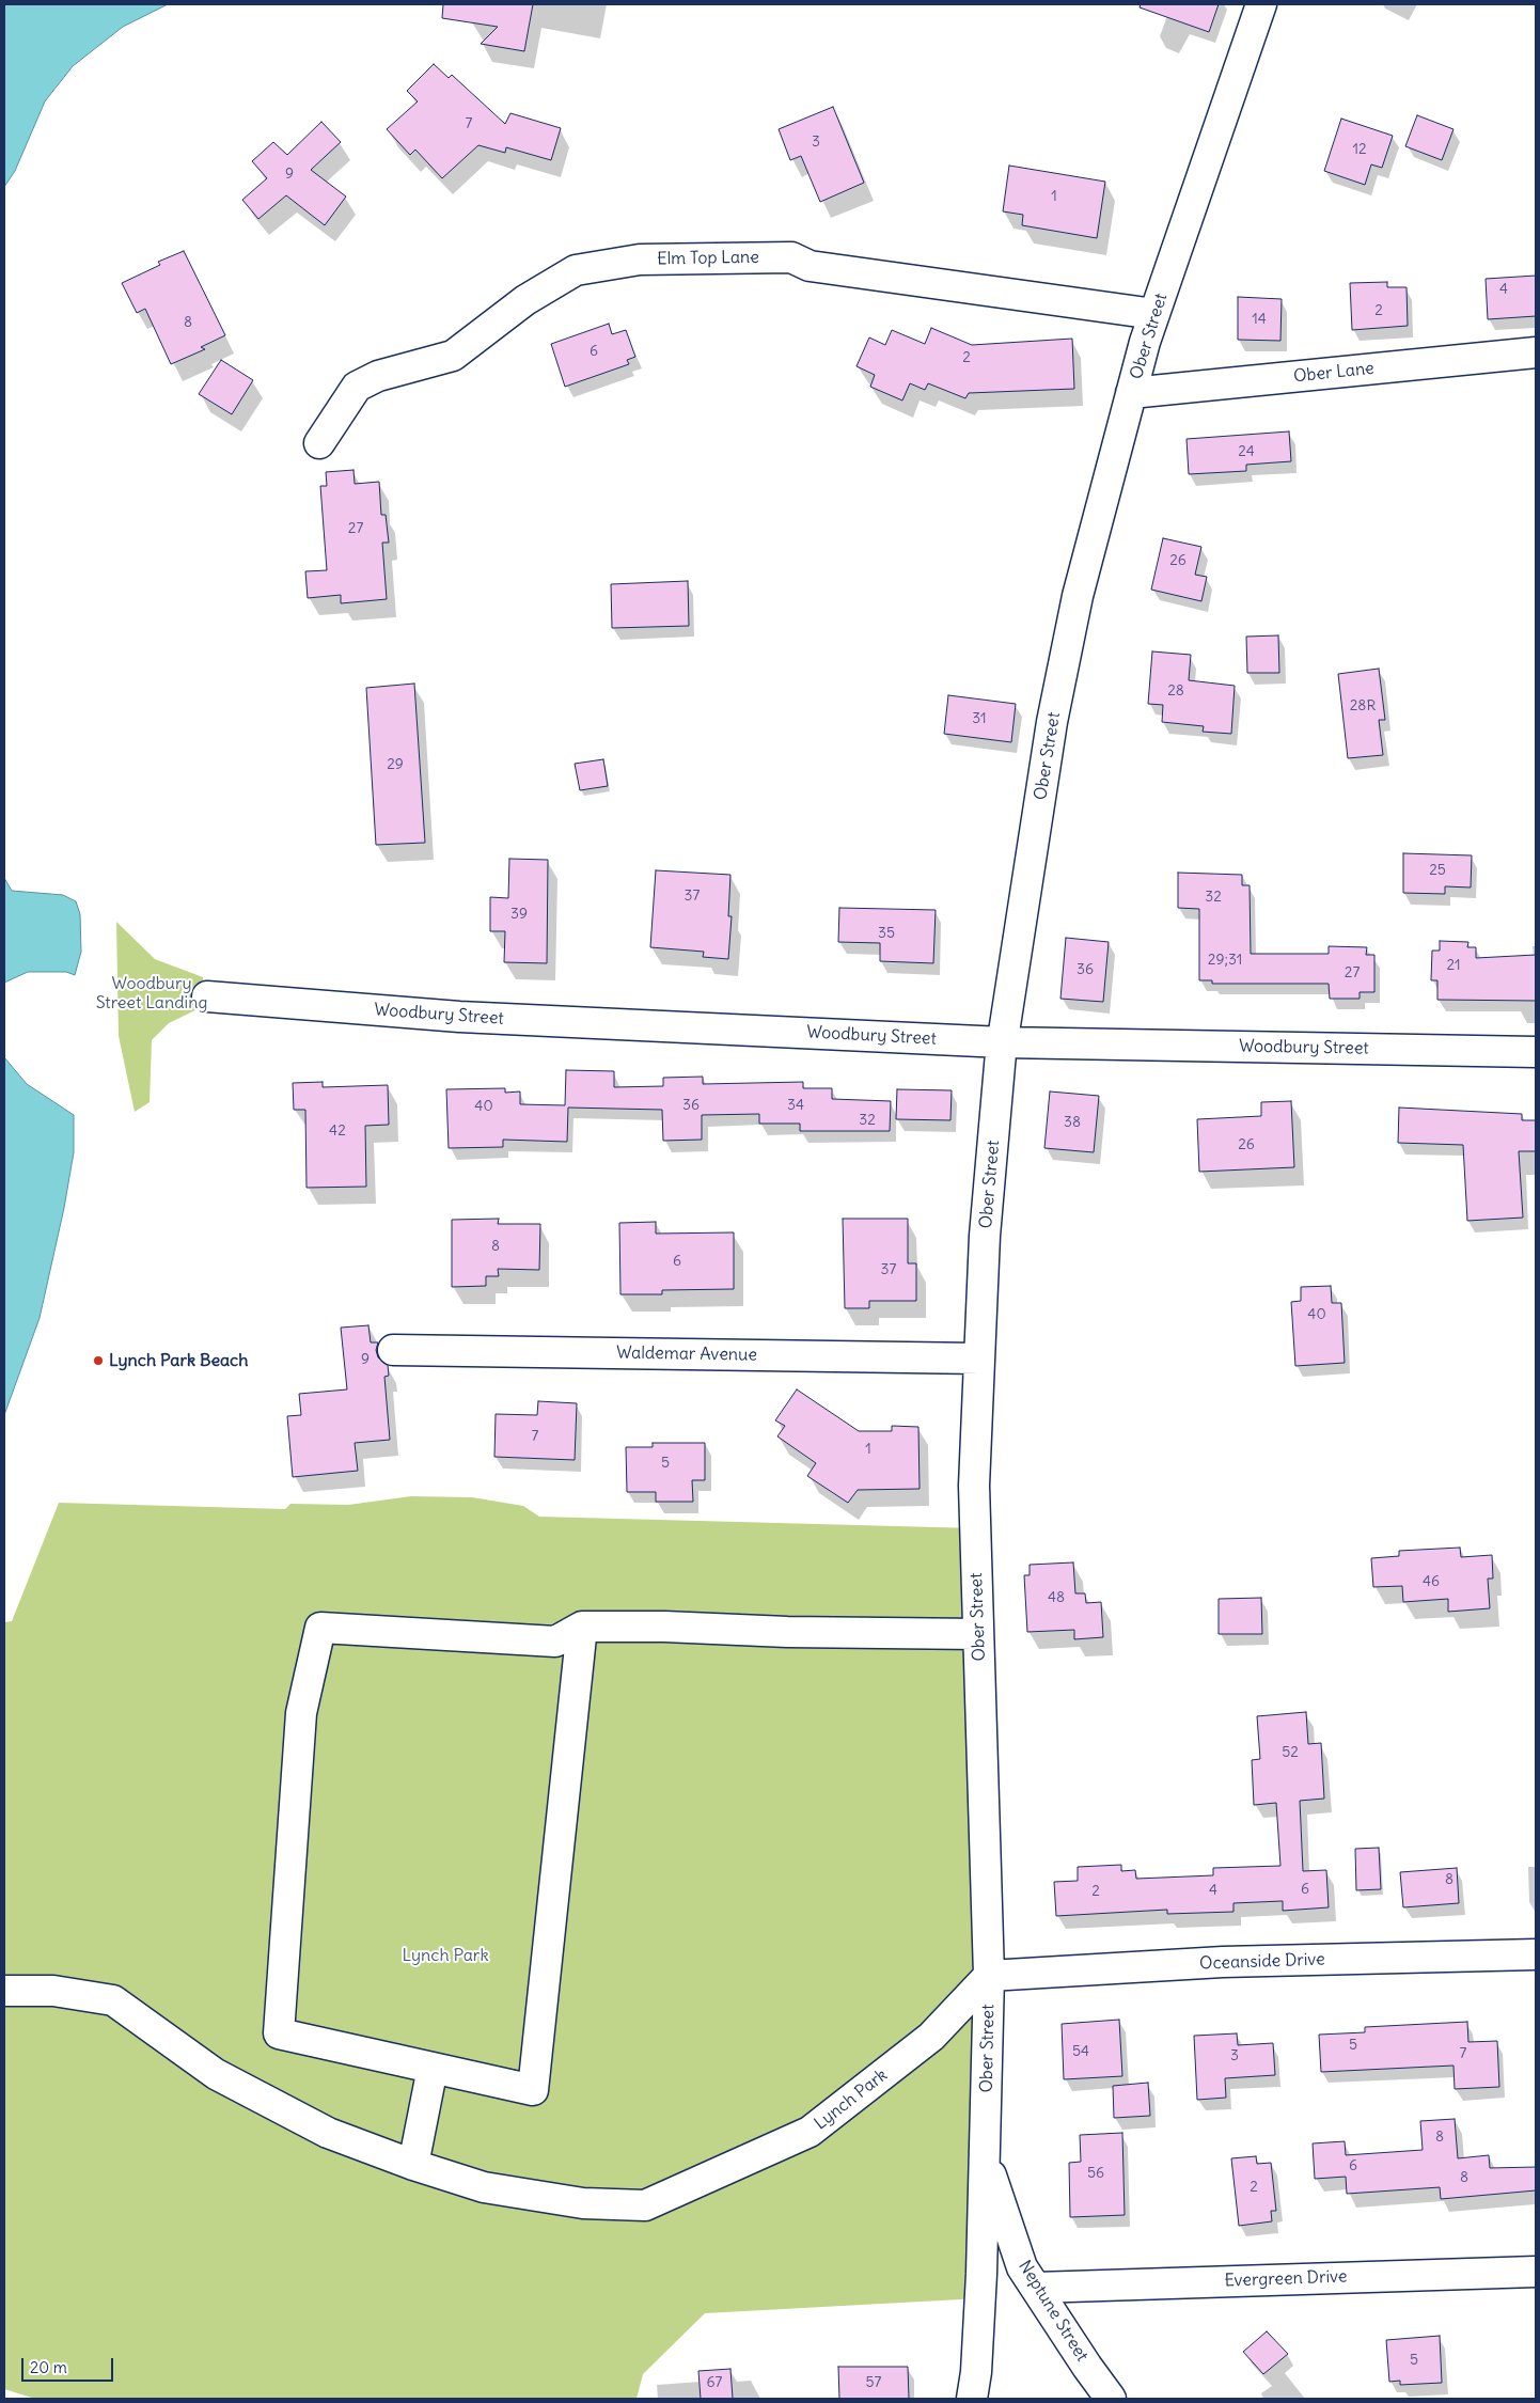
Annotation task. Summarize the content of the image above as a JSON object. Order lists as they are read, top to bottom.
{
  "streets": {
    "street": [
      "Elm Top Lane",
      "Ober Street",
      "Ober Lane",
      "Woodbury Street",
      "Waldemar Avenue",
      "Oceanside Drive",
      "Lynch Park",
      "Evergreen Drive",
      "Neptune Street"
    ]
  },
  "crossings": [
    ["Elm Top Lane", "Ober Street"],
    ["Ober Street", "Ober Lane"],
    ["Ober Street", "Woodbury Street"],
    ["Ober Street", "Waldemar Avenue"],
    ["Ober Street", "Oceanside Drive"],
    ["Ober Street", "Lynch Park"],
    ["Ober Street", "Neptune Street"],
    ["Oceanside Drive", "Lynch Park"],
    ["Evergreen Drive", "Neptune Street"]
  ],
  "parks": ["Woodbury Street Landing", "Lynch Park"],
  "places": ["Lynch Park Beach"],
  "house_numbers": [
    "7",
    "3",
    "12",
    "9",
    "1",
    "4",
    "2",
    "14",
    "8",
    "6",
    "2",
    "24",
    "27",
    "26",
    "28",
    "28R",
    "31",
    "29",
    "25",
    "37",
    "32",
    "39",
    "35",
    "29;31",
    "21",
    "36",
    "27",
    "36",
    "34",
    "40",
    "32",
    "38",
    "42",
    "26",
    "8",
    "6",
    "37",
    "40",
    "9",
    "7",
    "1",
    "5",
    "46",
    "48",
    "52",
    "8",
    "6",
    "4",
    "2",
    "5",
    "54",
    "7",
    "3",
    "8",
    "6",
    "56",
    "8",
    "2",
    "5",
    "67",
    "57"
  ],
  "scale_bar": "20 m"
}
